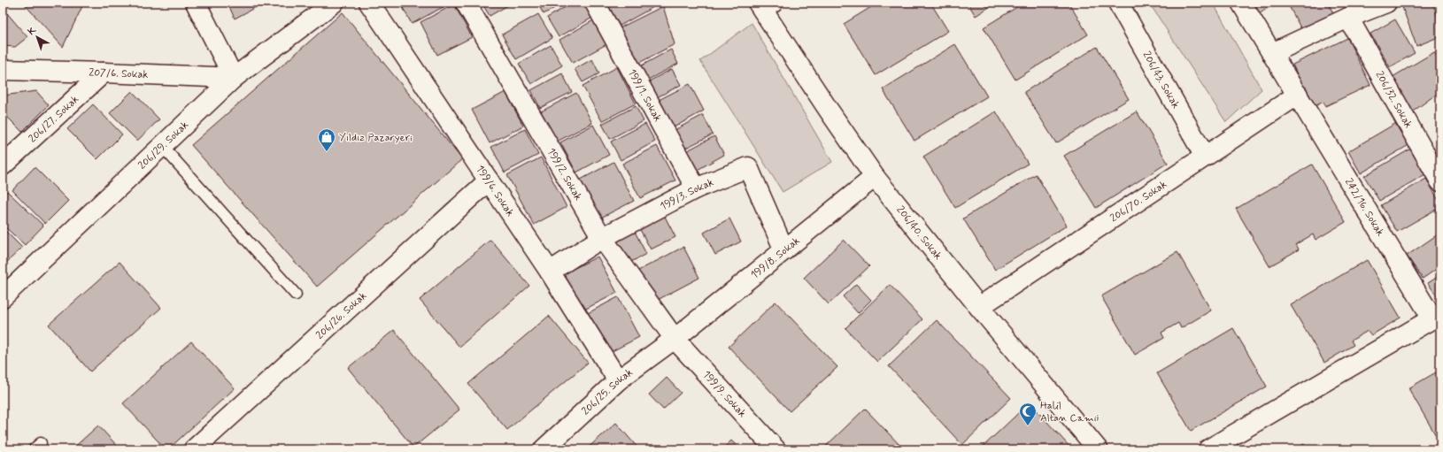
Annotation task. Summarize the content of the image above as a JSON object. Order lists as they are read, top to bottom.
{
  "streets": {
    "street": [
      "207/6. Sokak",
      "206/43. Sokak",
      "199/1. Sokak",
      "206/32. Sokak",
      "206/27. Sokak",
      "206/29. Sokak",
      "199/2. Sokak",
      "199/6. Sokak",
      "199/3. Sokak",
      "206/70. Sokak",
      "242/16. Sokak",
      "206/40. Sokak",
      "199/8. Sokak",
      "206/26. Sokak",
      "206/25. Sokak",
      "199/9. Sokak"
    ]
  },
  "crossings": [
    ["207/6. Sokak", "206/27. Sokak"],
    ["207/6. Sokak", "206/29. Sokak"],
    ["206/43. Sokak", "206/70. Sokak"],
    ["199/1. Sokak", "199/3. Sokak"],
    ["199/2. Sokak", "199/3. Sokak"],
    ["199/2. Sokak", "199/8. Sokak"],
    ["199/2. Sokak", "206/25. Sokak"],
    ["199/2. Sokak", "199/9. Sokak"],
    ["199/6. Sokak", "199/3. Sokak"],
    ["199/6. Sokak", "206/26. Sokak"],
    ["199/6. Sokak", "206/25. Sokak"],
    ["199/3. Sokak", "199/8. Sokak"],
    ["206/70. Sokak", "242/16. Sokak"],
    ["206/70. Sokak", "206/40. Sokak"],
    ["206/40. Sokak", "199/8. Sokak"],
    ["199/8. Sokak", "206/25. Sokak"],
    ["199/8. Sokak", "199/9. Sokak"],
    ["206/25. Sokak", "199/9. Sokak"]
  ],
  "places": {
    "shop": ["Yıldız Pazaryeri"],
    "mosque": ["Halil Altan Camii"]
  },
  "north": "top left"
}
